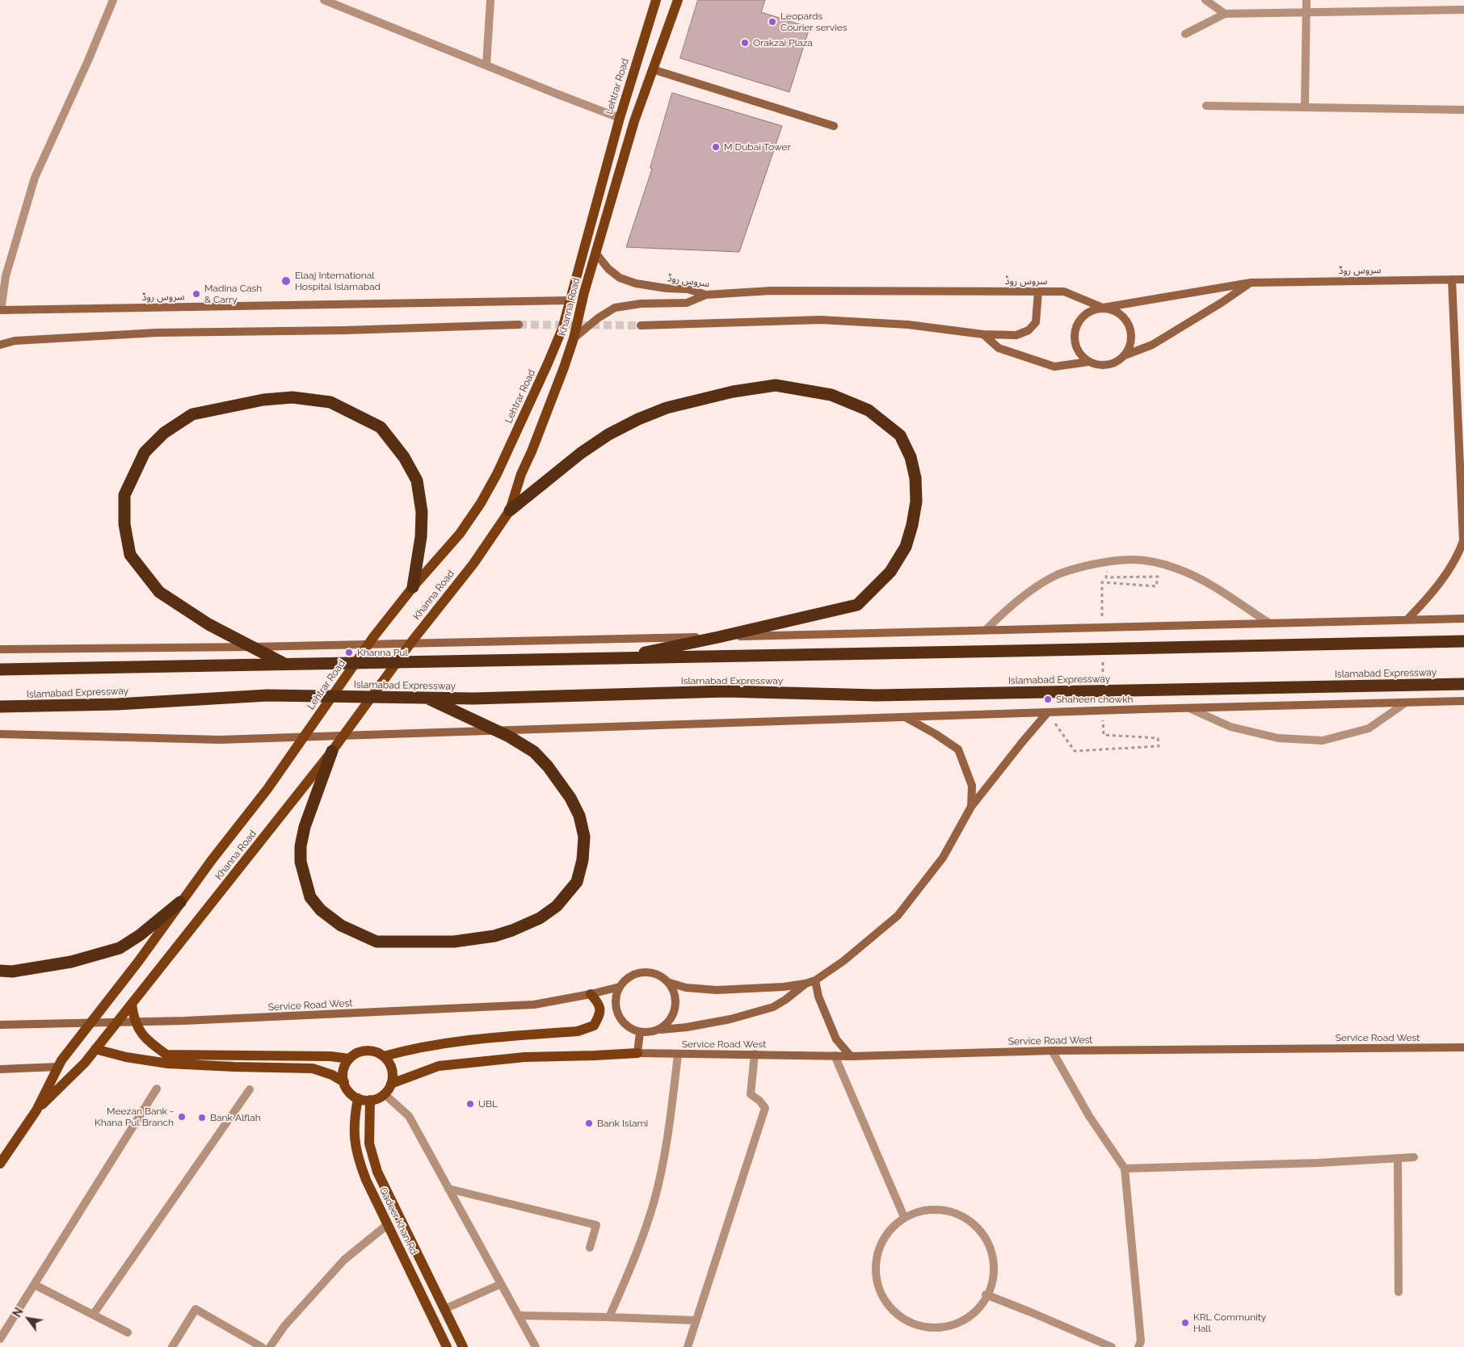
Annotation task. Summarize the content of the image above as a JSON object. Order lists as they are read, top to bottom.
{
  "streets": {
    "highway": ["Islamabad Expressway"],
    "main road": ["Lehtrar Road", "Khanna Road", "Qadeer Khan Rd"],
    "street": ["سروس روڈ", "Service Road West"]
  },
  "crossings": [
    ["Lehtrar Road", "سروس روڈ"],
    ["Lehtrar Road", "Khanna Road"],
    ["سروس روڈ", "Khanna Road"]
  ],
  "places": [
    "Leopards Courier servies",
    "Orakzai Plaza",
    "M Dubai Tower",
    "Elaaj International Hospital Islamabad",
    "Madina Cash & Carry",
    "Khanna Pul",
    "Shaheen chowkh",
    "UBL",
    "Meezan Bank - Khana Pul Branch",
    "Bank Alflah",
    "Bank Islami",
    "KRL Community Hall"
  ],
  "north": "top left"
}
